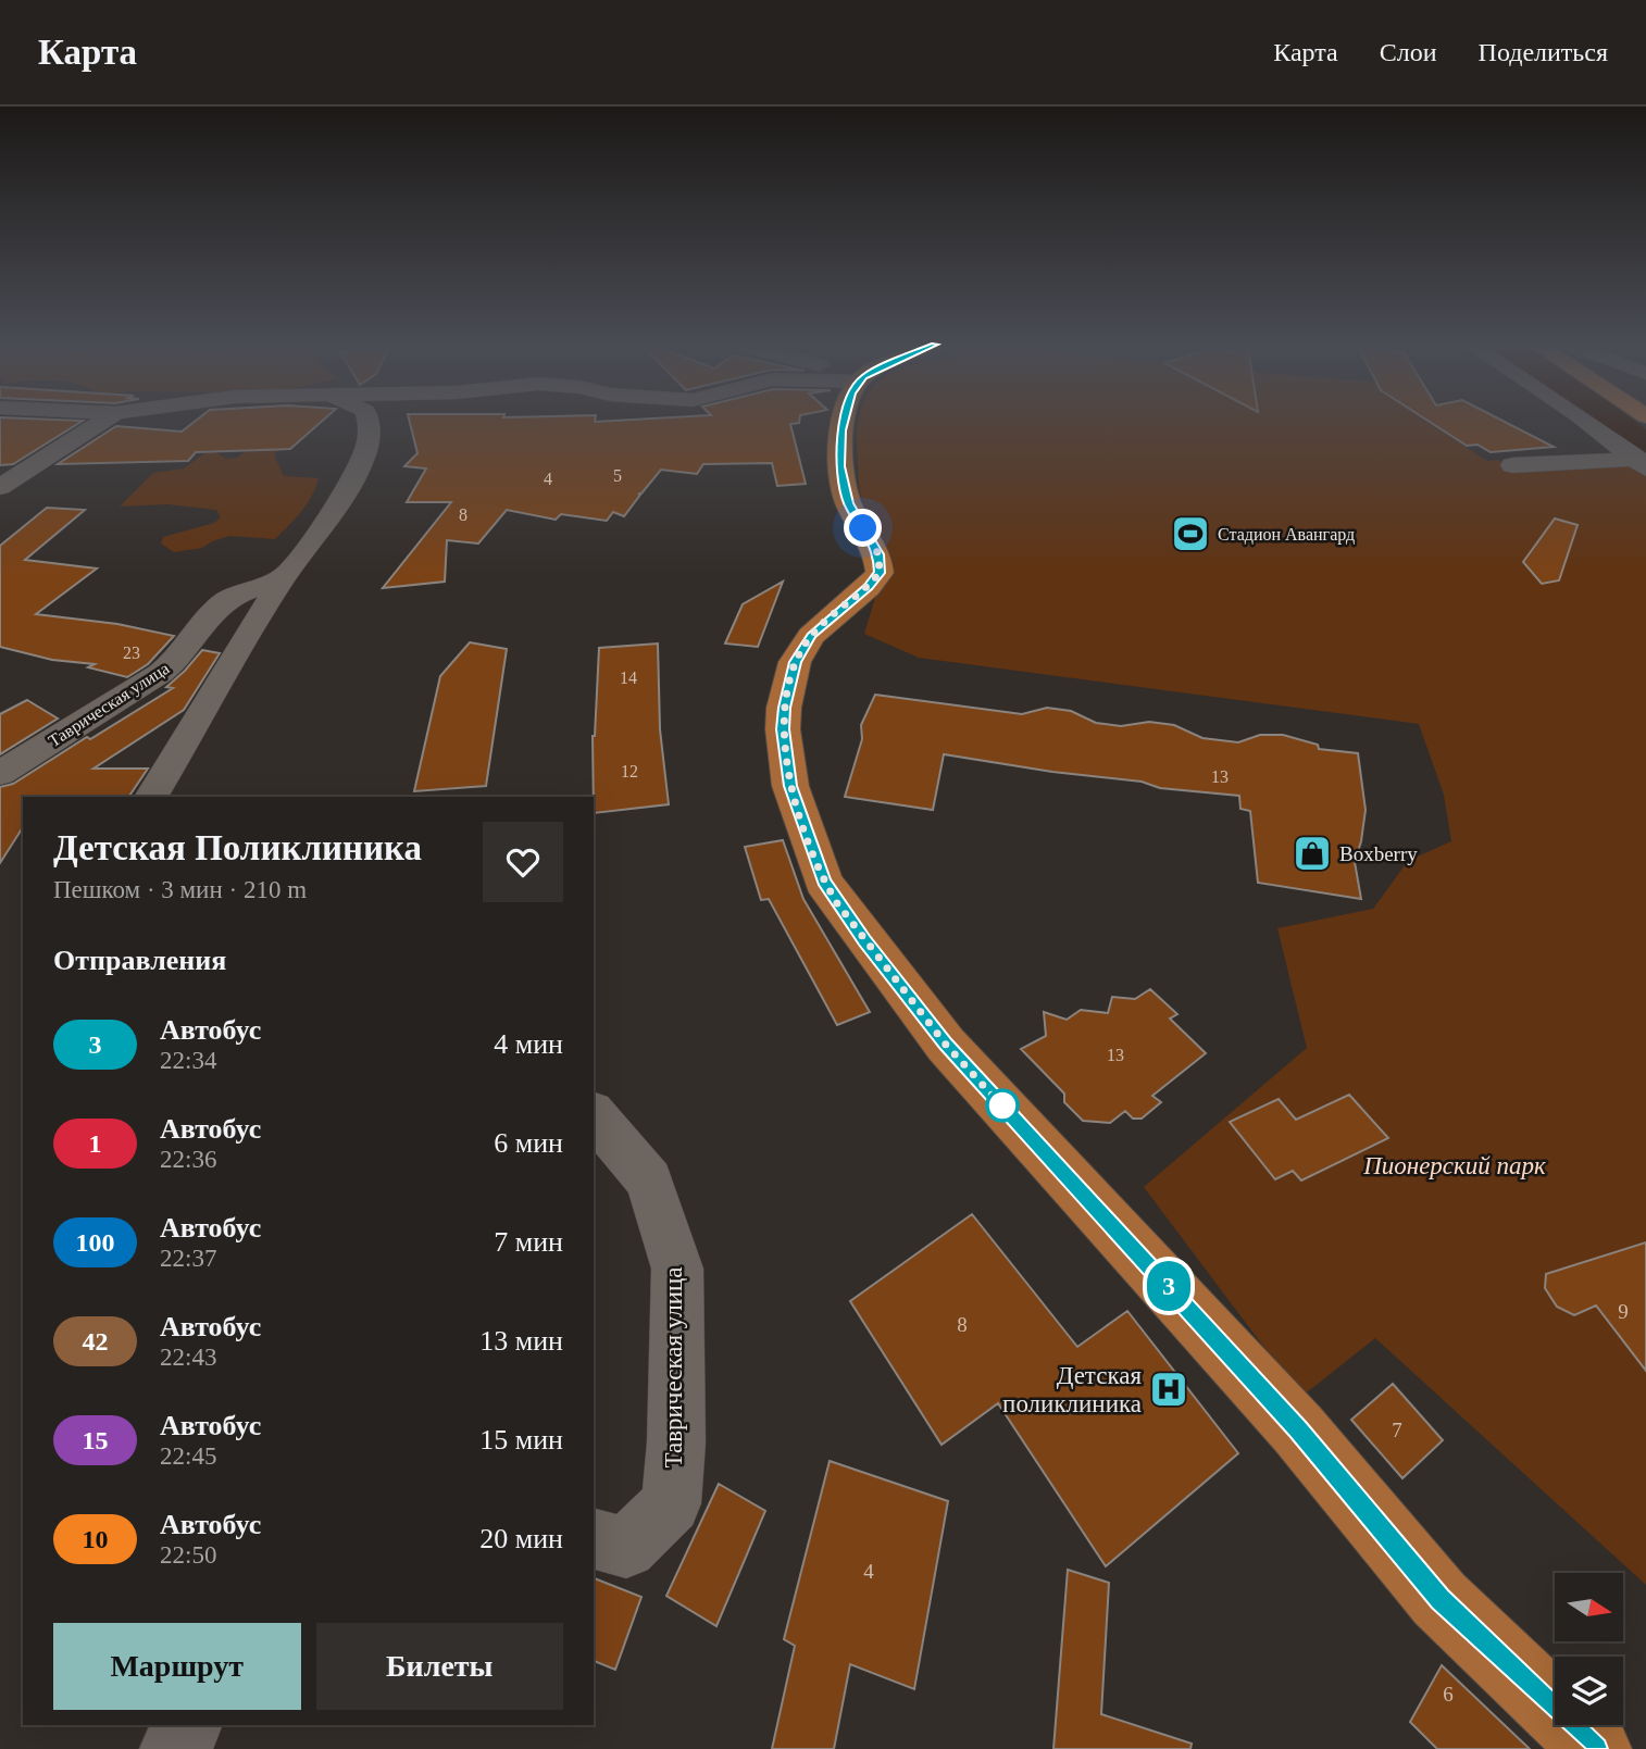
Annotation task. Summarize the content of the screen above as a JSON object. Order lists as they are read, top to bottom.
{
  "streets": {
    "street": ["Таврическая улица"]
  },
  "parks": ["Пионерский парк"],
  "places": {
    "sports": ["Стадион Авангард"],
    "shop": ["Boxberry"],
    "hospital": ["Детская поликлиника"]
  },
  "lines": ["bus line 3"],
  "house_numbers": [
    "5",
    "4",
    "8",
    "23",
    "14",
    "12",
    "13",
    "13",
    "9",
    "8",
    "7",
    "4",
    "6"
  ],
  "north": "right",
  "page": {
    "header": "Карта",
    "nav": ["Карта", "Слои", "Поделиться"],
    "on_map": "3",
    "heading": [
      ["Детская Поликлиника", "Пешком · 3 мин · 210 m"],
      "Отправления"
    ],
    "list": [
      {
        "mark": "3",
        "name": "Автобус",
        "note": "22:34",
        "value": "4 мин"
      },
      {
        "mark": "1",
        "name": "Автобус",
        "note": "22:36",
        "value": "6 мин"
      },
      {
        "mark": "100",
        "name": "Автобус",
        "note": "22:37",
        "value": "7 мин"
      },
      {
        "mark": "42",
        "name": "Автобус",
        "note": "22:43",
        "value": "13 мин"
      },
      {
        "mark": "15",
        "name": "Автобус",
        "note": "22:45",
        "value": "15 мин"
      },
      {
        "mark": "10",
        "name": "Автобус",
        "note": "22:50",
        "value": "20 мин"
      }
    ],
    "buttons": ["Маршрут", "Билеты"]
  }
}
